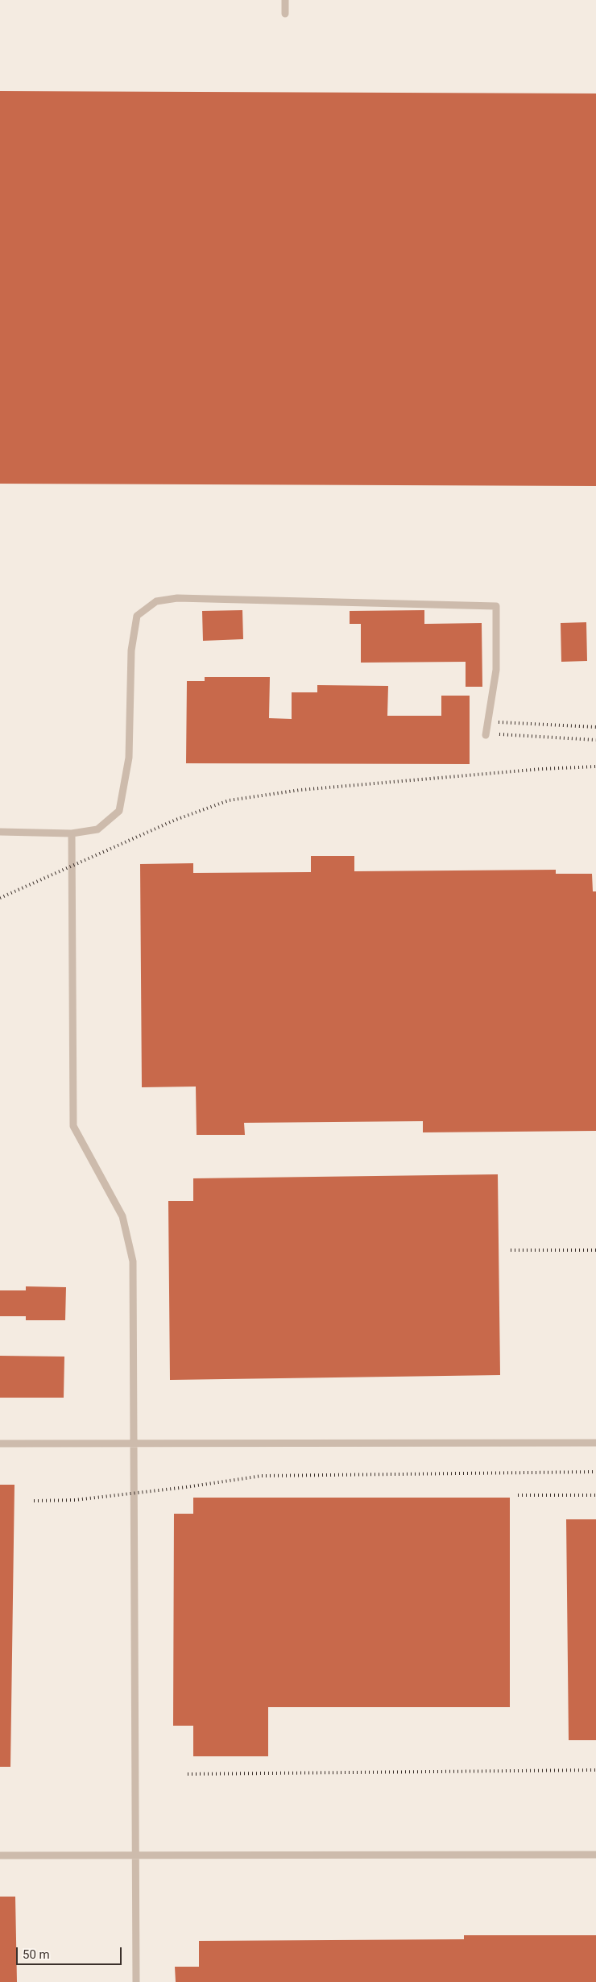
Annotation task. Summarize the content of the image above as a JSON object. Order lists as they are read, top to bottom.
{
  "scale_bar": "50 m"
}
